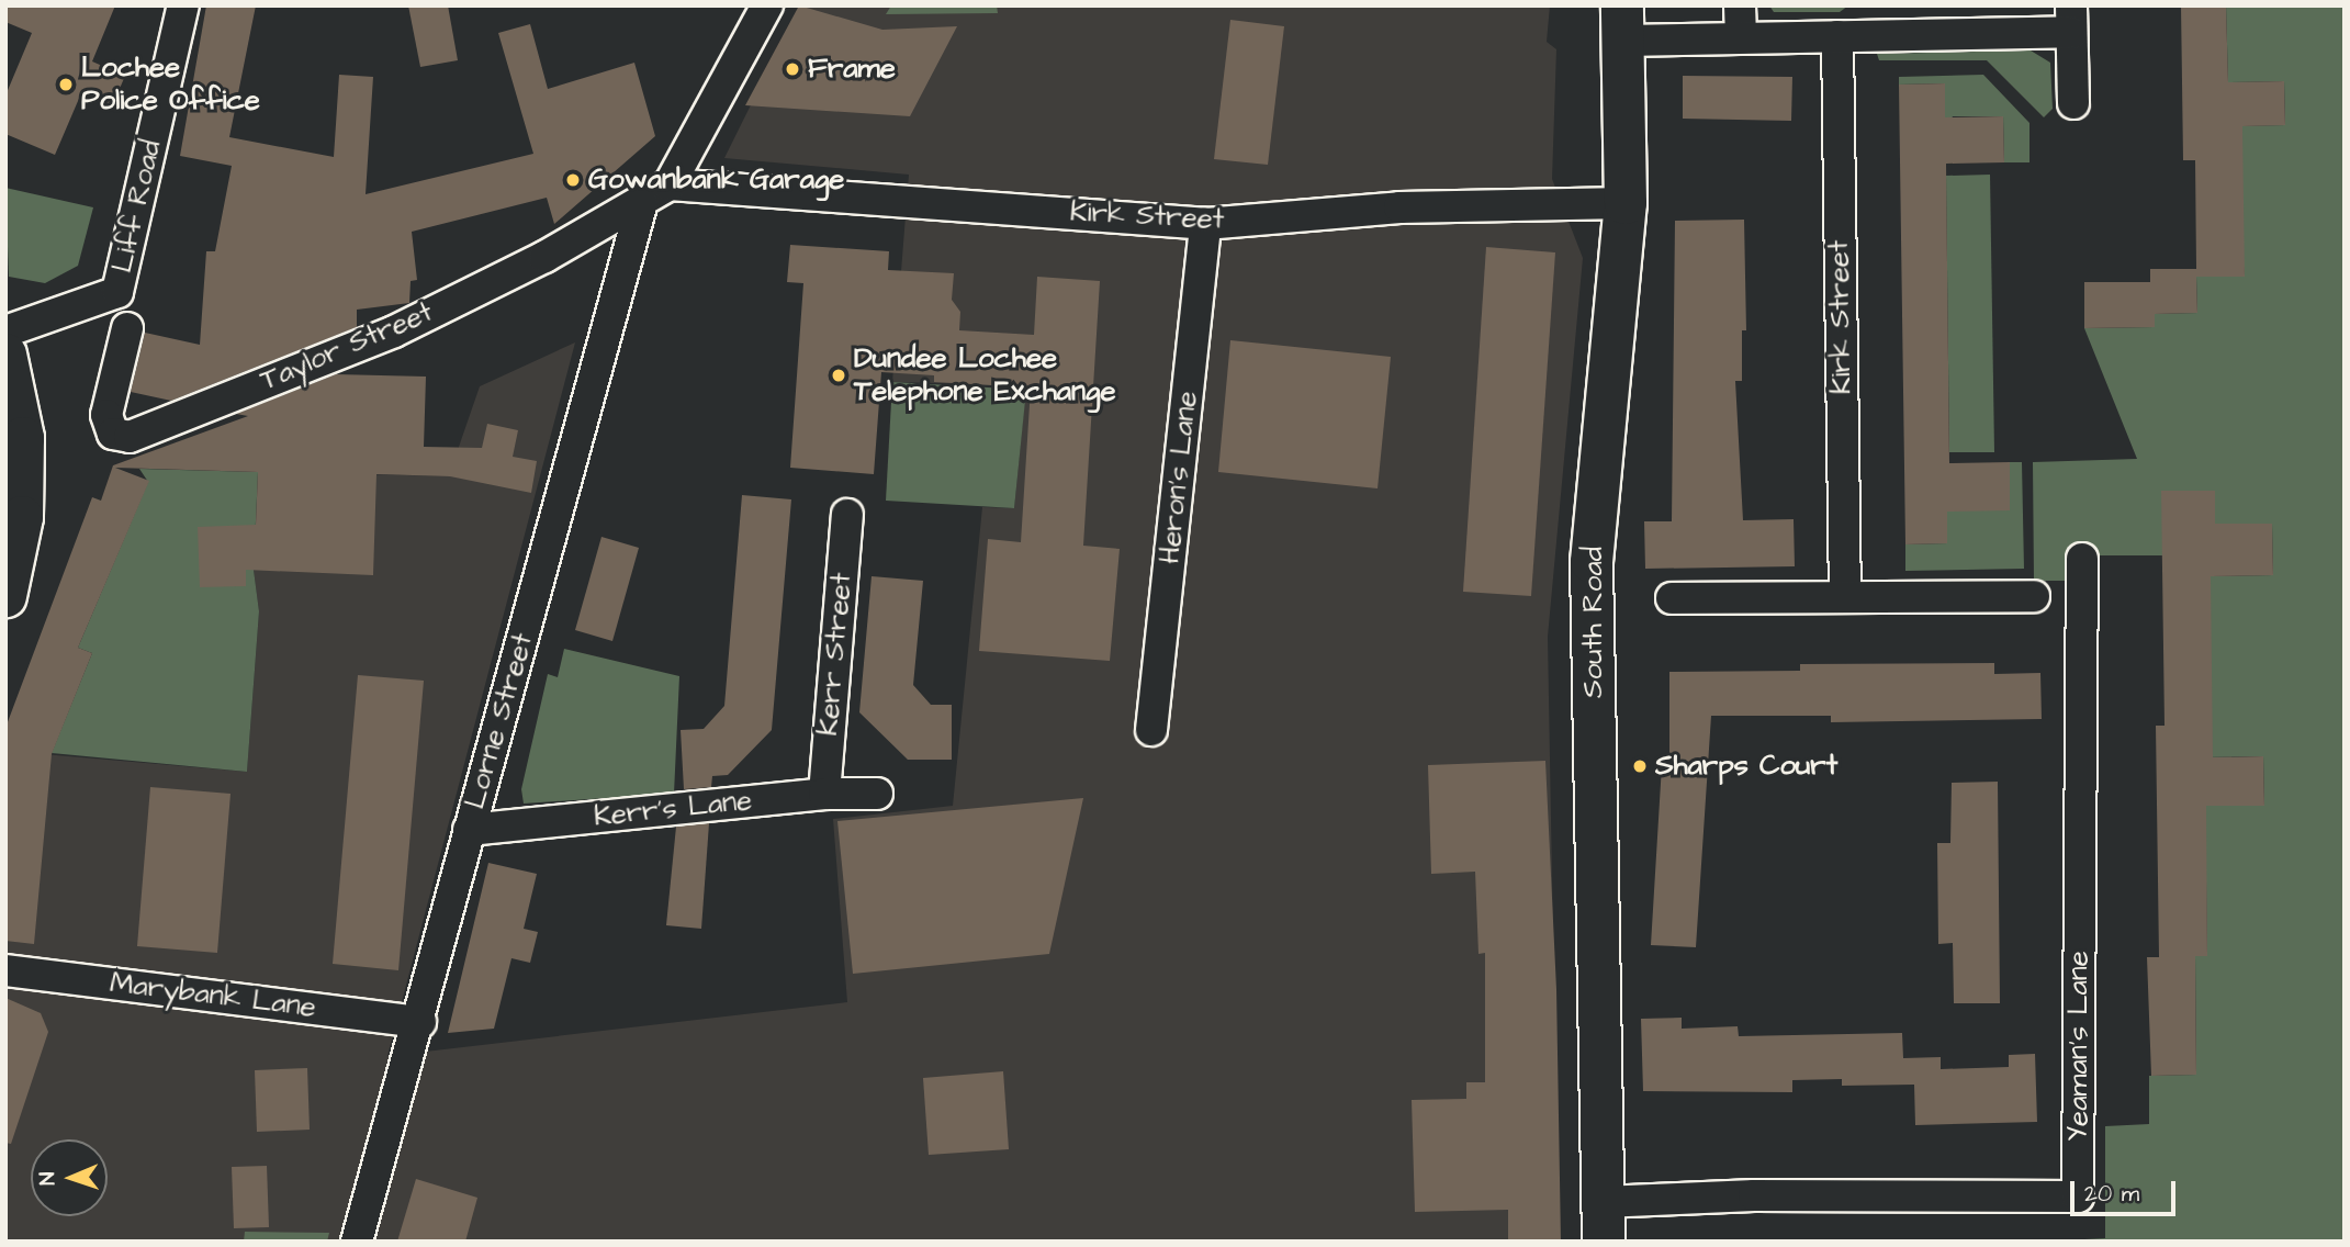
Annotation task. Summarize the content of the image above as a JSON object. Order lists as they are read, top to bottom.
{
  "streets": {
    "street": [
      "Liff Road",
      "Kirk Street",
      "Taylor Street",
      "Heron's Lane",
      "South Road",
      "Kerr Street",
      "Lorne Street",
      "Kerr's Lane",
      "Marybank Lane",
      "Yeaman's Lane"
    ]
  },
  "crossings": [
    ["Kirk Street", "Taylor Street"],
    ["Kirk Street", "Heron's Lane"],
    ["Kirk Street", "South Road"],
    ["Taylor Street", "Lorne Street"],
    ["South Road", "Yeaman's Lane"],
    ["Kerr Street", "Kerr's Lane"],
    ["Lorne Street", "Kerr's Lane"],
    ["Lorne Street", "Marybank Lane"]
  ],
  "places": [
    "Frame",
    "Lochee Police Office",
    "Gowanbank Garage",
    "Dundee Lochee Telephone Exchange",
    "Sharps Court"
  ],
  "scale_bar": "20 m",
  "north": "left"
}
